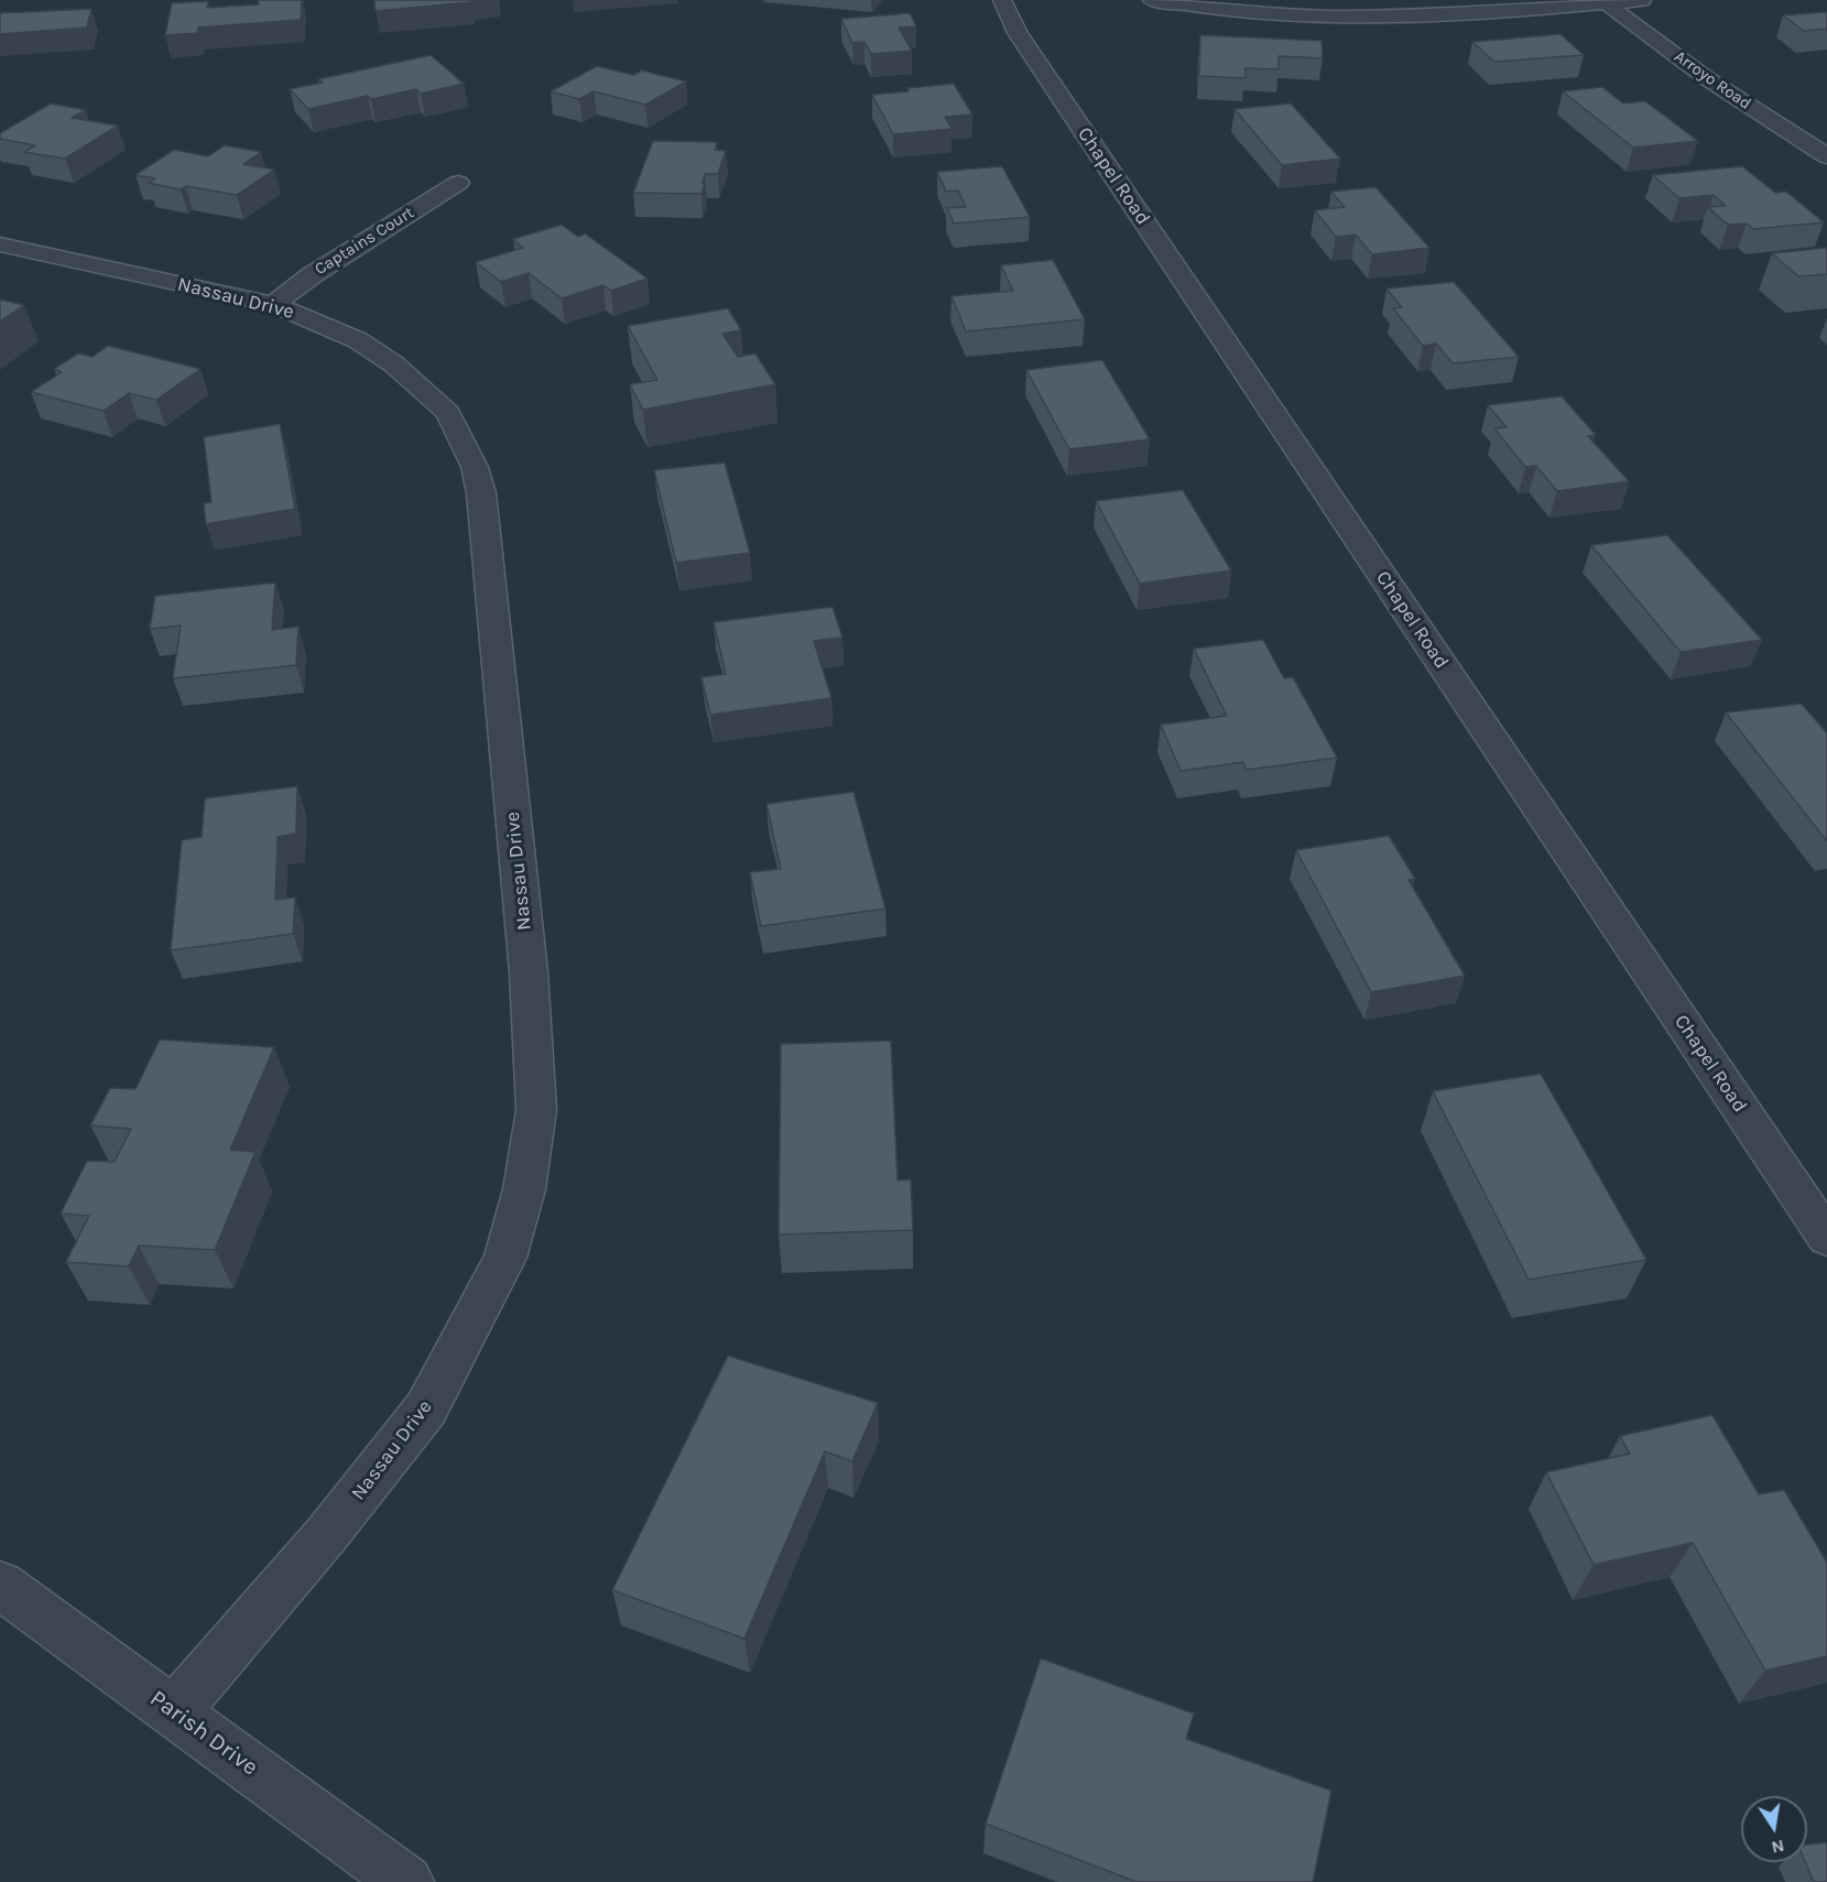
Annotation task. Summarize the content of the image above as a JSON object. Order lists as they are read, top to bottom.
{
  "streets": {
    "street": [
      "Arroyo Road",
      "Chapel Road",
      "Captains Court",
      "Nassau Drive",
      "Parish Drive"
    ]
  },
  "crossings": [
    ["Captains Court", "Nassau Drive"],
    ["Nassau Drive", "Parish Drive"]
  ],
  "north": "bottom"
}
